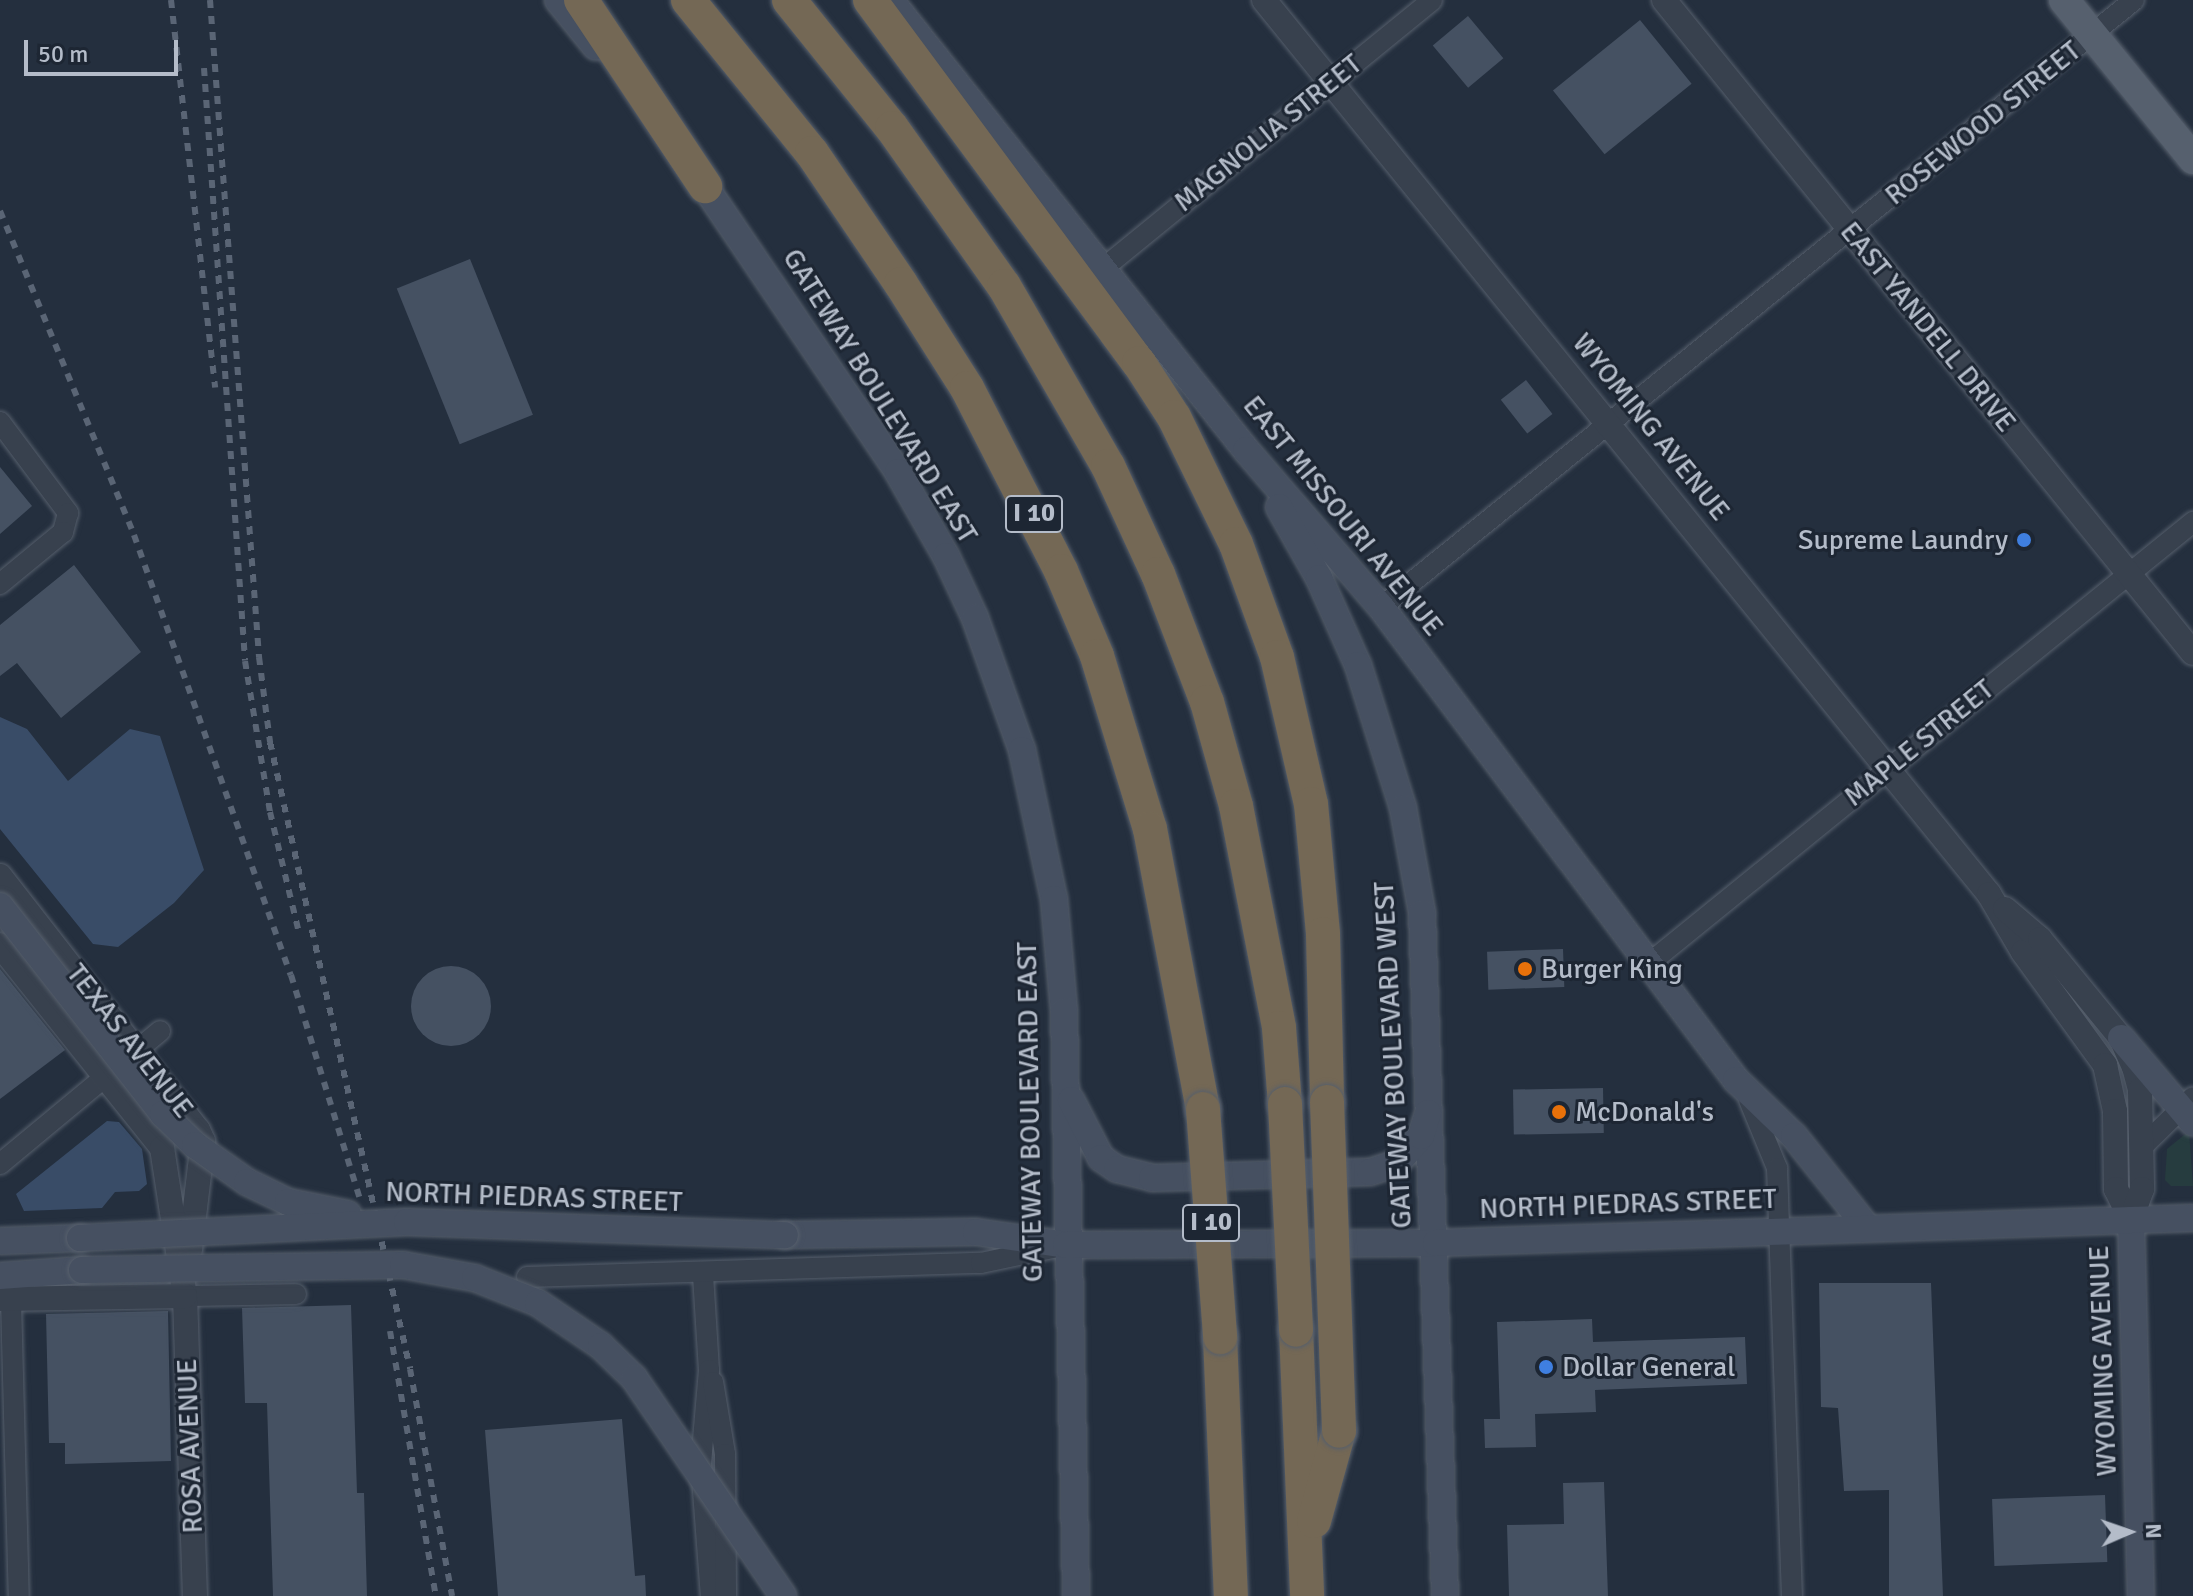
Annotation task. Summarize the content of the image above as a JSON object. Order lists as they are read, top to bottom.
{
  "streets": {
    "highway": ["I 10"],
    "main road": [
      "GATEWAY BOULEVARD EAST",
      "WYOMING AVENUE",
      "EAST MISSOURI AVENUE",
      "GATEWAY BOULEVARD WEST",
      "NORTH PIEDRAS STREET"
    ],
    "street": [
      "ROSEWOOD STREET",
      "MAGNOLIA STREET",
      "EAST YANDELL DRIVE",
      "MAPLE STREET",
      "TEXAS AVENUE",
      "ROSA AVENUE"
    ]
  },
  "crossings": [
    ["ROSEWOOD STREET", "EAST YANDELL DRIVE"],
    ["ROSEWOOD STREET", "WYOMING AVENUE"],
    ["ROSEWOOD STREET", "EAST MISSOURI AVENUE"],
    ["MAGNOLIA STREET", "WYOMING AVENUE"],
    ["MAGNOLIA STREET", "EAST MISSOURI AVENUE"],
    ["EAST YANDELL DRIVE", "MAPLE STREET"],
    ["GATEWAY BOULEVARD EAST", "NORTH PIEDRAS STREET"],
    ["WYOMING AVENUE", "MAPLE STREET"],
    ["WYOMING AVENUE", "NORTH PIEDRAS STREET"],
    ["EAST MISSOURI AVENUE", "MAPLE STREET"],
    ["EAST MISSOURI AVENUE", "GATEWAY BOULEVARD WEST"],
    ["EAST MISSOURI AVENUE", "NORTH PIEDRAS STREET"],
    ["TEXAS AVENUE", "ROSA AVENUE"],
    ["GATEWAY BOULEVARD WEST", "NORTH PIEDRAS STREET"]
  ],
  "places": [
    "Supreme Laundry",
    "Burger King",
    "McDonald's",
    "Dollar General"
  ],
  "scale_bar": "50 m",
  "north": "right"
}
